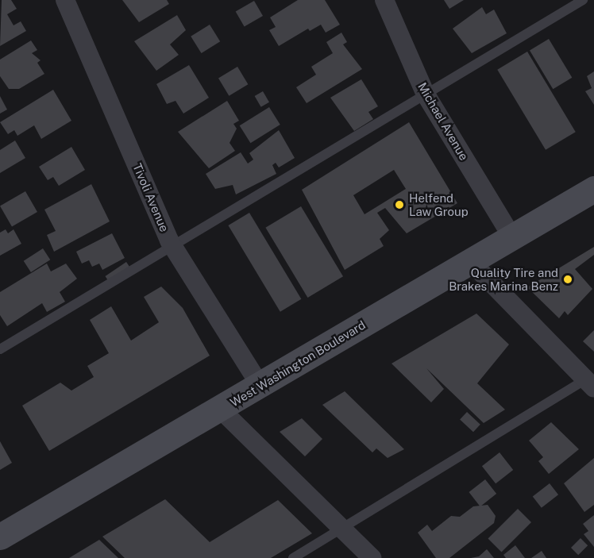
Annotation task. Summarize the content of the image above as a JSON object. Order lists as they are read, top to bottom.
{
  "streets": {
    "main road": ["West Washington Boulevard"],
    "street": ["Michael Avenue", "Tivoli Avenue"]
  },
  "crossings": [
    ["Michael Avenue", "West Washington Boulevard"],
    ["Tivoli Avenue", "West Washington Boulevard"]
  ],
  "places": ["Helfend Law Group", "Quality Tire and Brakes Marina Benz"]
}
